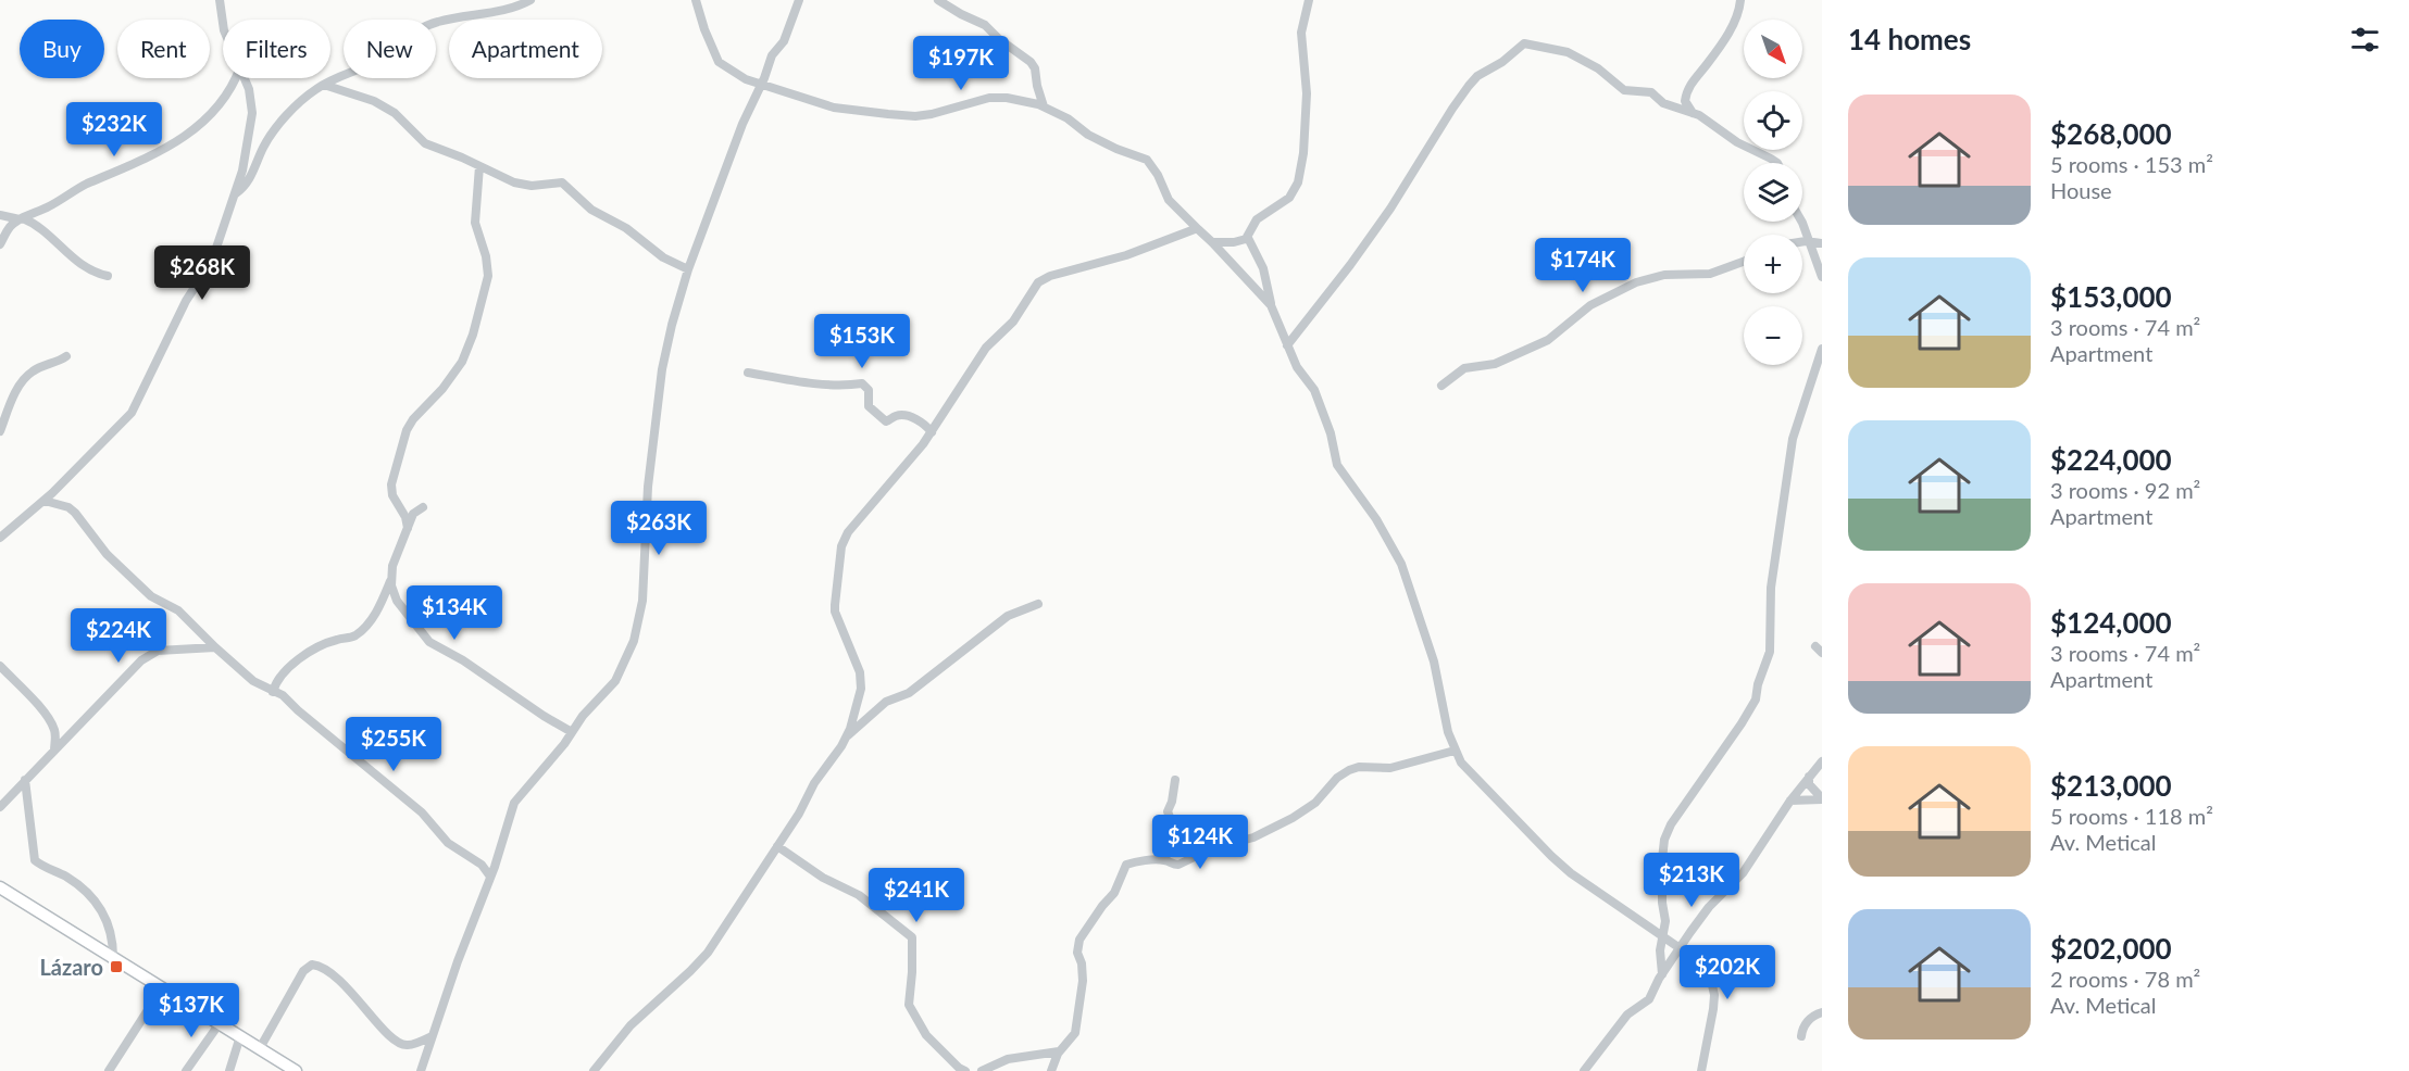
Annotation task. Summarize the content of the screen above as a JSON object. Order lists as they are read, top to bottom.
{
  "places": {
    "transit": ["Lázaro"]
  },
  "north": "bottom right",
  "page": {
    "heading": "14 homes",
    "map_buttons": ["+", "−"],
    "chip": [
      "Buy",
      "Rent",
      "Filters",
      "New",
      "Apartment"
    ],
    "price": [
      "$197K",
      "$232K",
      "$174K",
      "$268K",
      "$153K",
      "$263K",
      "$134K",
      "$224K",
      "$255K",
      "$124K",
      "$213K",
      "$241K",
      "$202K",
      "$137K"
    ],
    "list": [
      {
        "name": "$268,000",
        "note": "5 rooms · 153 m² · House"
      },
      {
        "name": "$153,000",
        "note": "3 rooms · 74 m² · Apartment"
      },
      {
        "name": "$224,000",
        "note": "3 rooms · 92 m² · Apartment"
      },
      {
        "name": "$124,000",
        "note": "3 rooms · 74 m² · Apartment"
      },
      {
        "name": "$213,000",
        "note": "5 rooms · 118 m² · Av. Metical"
      },
      {
        "name": "$202,000",
        "note": "2 rooms · 78 m² · Av. Metical"
      }
    ]
  }
}
